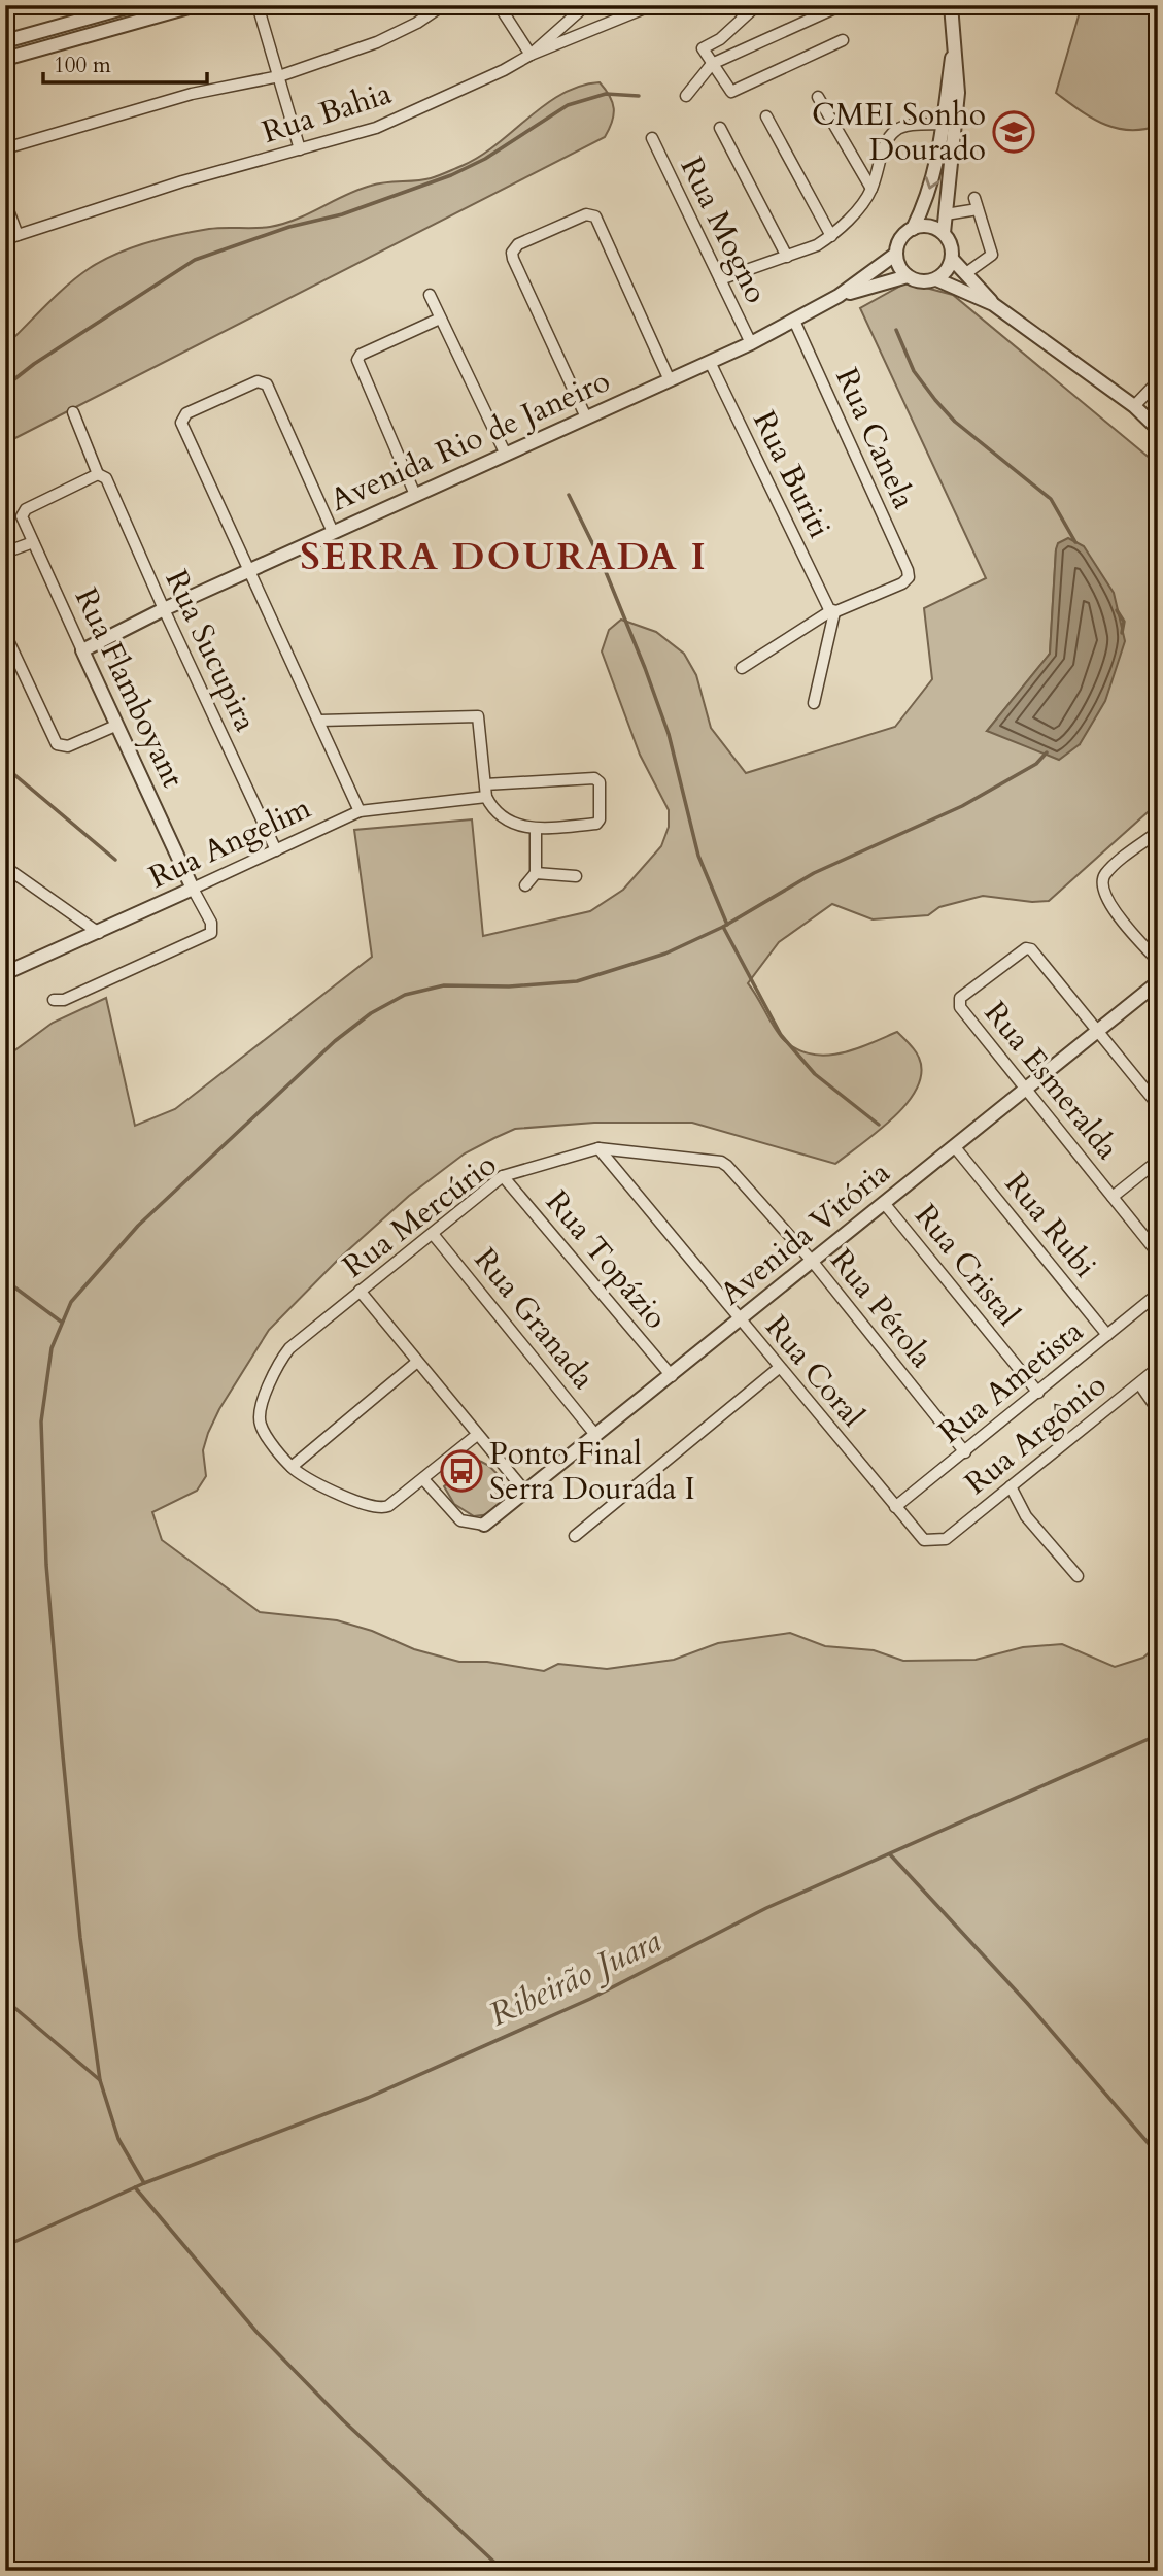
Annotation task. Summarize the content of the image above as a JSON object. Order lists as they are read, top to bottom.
{
  "streets": {
    "street": [
      "Rua Bahia",
      "Rua Mogno",
      "Rua Canela",
      "Avenida Rio de Janeiro",
      "Rua Buriti",
      "Rua Sucupira",
      "Rua Flamboyant",
      "Rua Angelim",
      "Rua Esmeralda",
      "Rua Mercúrio",
      "Rua Rubi",
      "Avenida Vitória",
      "Rua Topázio",
      "Rua Cristal",
      "Rua Pérola",
      "Rua Granada",
      "Rua Coral",
      "Rua Ametista",
      "Rua Argônio"
    ]
  },
  "crossings": [
    ["Rua Mogno", "Avenida Rio de Janeiro"],
    ["Rua Canela", "Avenida Rio de Janeiro"],
    ["Rua Canela", "Rua Buriti"],
    ["Avenida Rio de Janeiro", "Rua Buriti"],
    ["Avenida Rio de Janeiro", "Rua Sucupira"],
    ["Avenida Rio de Janeiro", "Rua Flamboyant"],
    ["Rua Sucupira", "Rua Flamboyant"],
    ["Rua Sucupira", "Rua Angelim"],
    ["Rua Flamboyant", "Rua Angelim"],
    ["Rua Esmeralda", "Avenida Vitória"],
    ["Rua Mercúrio", "Rua Topázio"],
    ["Rua Mercúrio", "Rua Pérola"],
    ["Rua Mercúrio", "Rua Granada"],
    ["Rua Mercúrio", "Rua Coral"],
    ["Rua Rubi", "Avenida Vitória"],
    ["Rua Rubi", "Rua Ametista"],
    ["Avenida Vitória", "Rua Topázio"],
    ["Avenida Vitória", "Rua Cristal"],
    ["Avenida Vitória", "Rua Pérola"],
    ["Avenida Vitória", "Rua Granada"],
    ["Avenida Vitória", "Rua Coral"],
    ["Rua Cristal", "Rua Ametista"],
    ["Rua Pérola", "Rua Ametista"],
    ["Rua Coral", "Rua Ametista"],
    ["Rua Coral", "Rua Argônio"]
  ],
  "districts": ["SERRA DOURADA I"],
  "water": ["Ribeirão Juara"],
  "places": {
    "school or university": ["CMEI Sonho Dourado"],
    "bus stop": ["Ponto Final Serra Dourada I"]
  },
  "scale_bar": "100 m"
}
